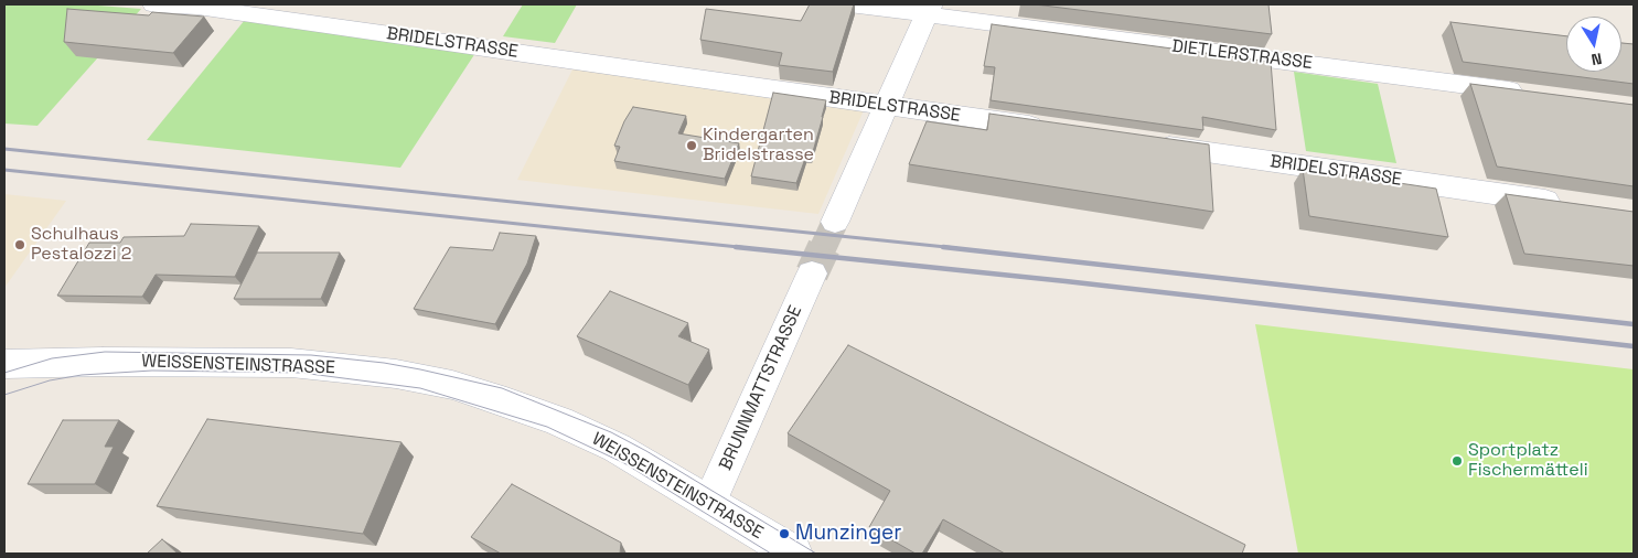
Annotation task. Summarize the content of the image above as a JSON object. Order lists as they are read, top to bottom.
{
  "streets": {
    "street": [
      "BRIDELSTRASSE",
      "DIETLERSTRASSE",
      "WEISSENSTEINSTRASSE",
      "BRUNNMATTSTRASSE"
    ]
  },
  "crossings": [
    ["WEISSENSTEINSTRASSE", "BRUNNMATTSTRASSE"]
  ],
  "places": [
    "Kindergarten Bridelstrasse",
    "Schulhaus Pestalozzi 2",
    "Sportplatz Fischermätteli",
    "Munzinger"
  ],
  "north": "bottom"
}
